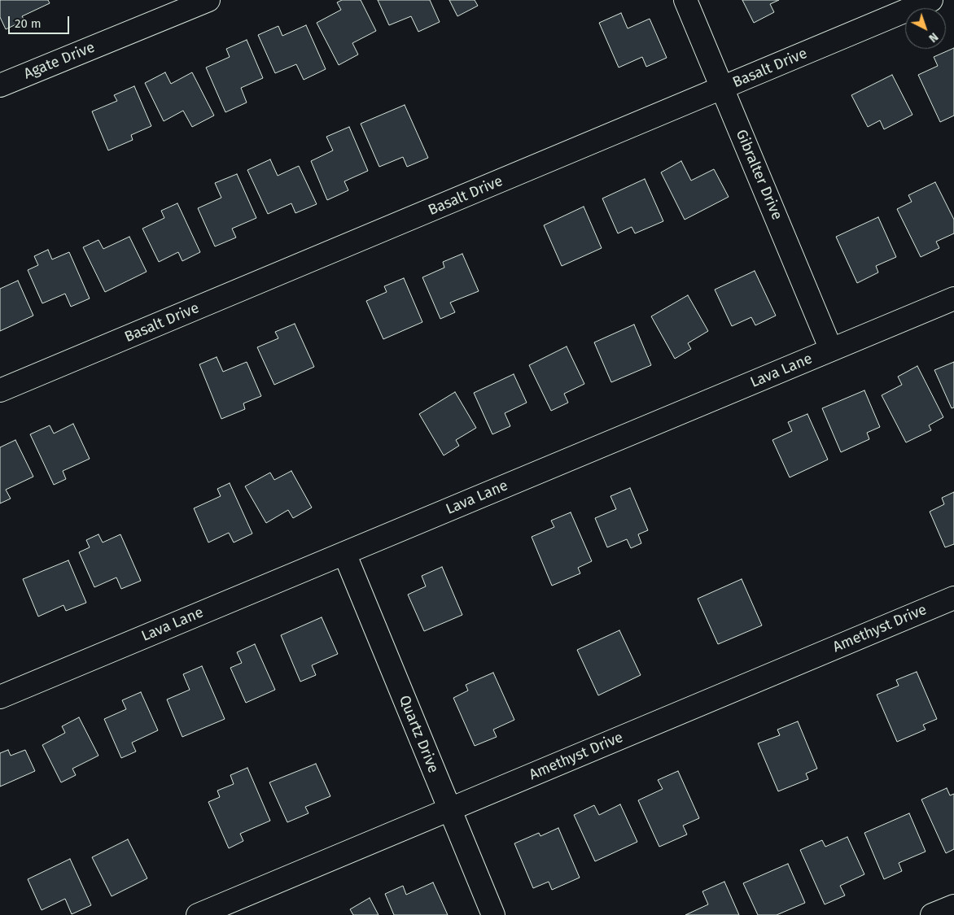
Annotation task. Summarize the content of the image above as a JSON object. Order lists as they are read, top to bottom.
{
  "streets": {
    "street": [
      "Agate Drive",
      "Basalt Drive",
      "Gibralter Drive",
      "Lava Lane",
      "Amethyst Drive",
      "Quartz Drive"
    ]
  },
  "crossings": [
    ["Basalt Drive", "Gibralter Drive"],
    ["Gibralter Drive", "Lava Lane"],
    ["Lava Lane", "Quartz Drive"],
    ["Amethyst Drive", "Quartz Drive"]
  ],
  "scale_bar": "20 m",
  "north": "bottom right"
}
